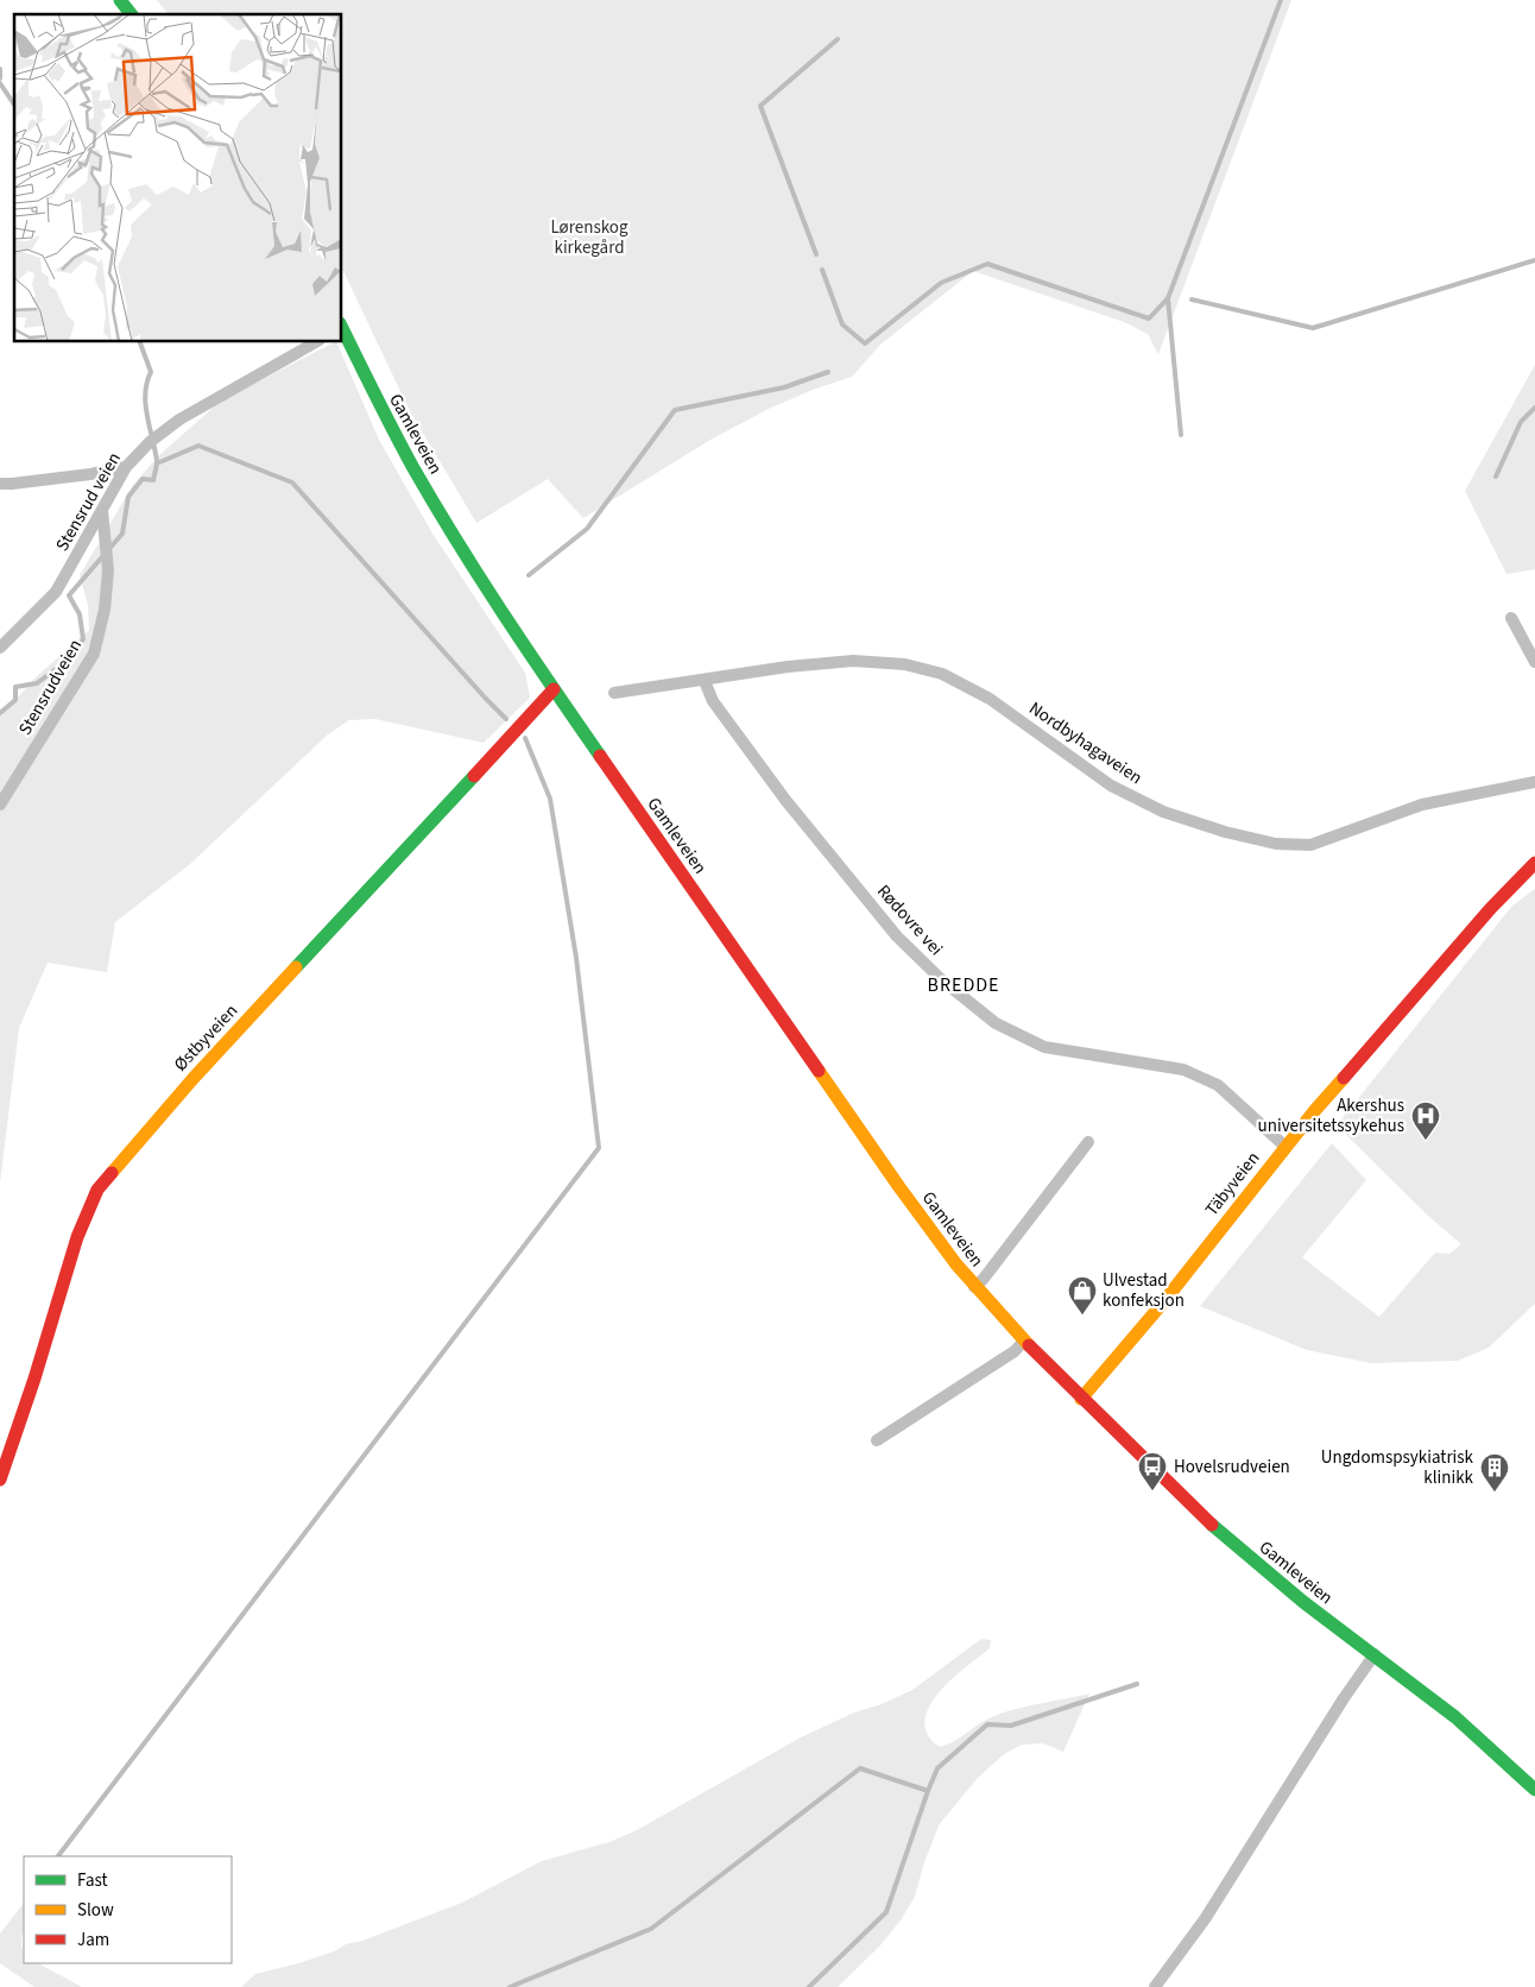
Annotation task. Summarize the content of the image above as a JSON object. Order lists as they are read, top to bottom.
{
  "streets": {
    "main road": ["Gamleveien", "Østbyveien", "Täbyveien"],
    "street": [
      "Stensrud veien",
      "Stensrudveien",
      "Nordbyhagaveien",
      "Rødovre vei"
    ]
  },
  "crossings": [
    ["Gamleveien", "Østbyveien"],
    ["Gamleveien", "Täbyveien"],
    ["Stensrud veien", "Stensrudveien"],
    ["Nordbyhagaveien", "Rødovre vei"],
    ["Rødovre vei", "Täbyveien"]
  ],
  "districts": ["BREDDE"],
  "parks": ["Lørenskog kirkegård"],
  "places": {
    "hospital": ["Akershus universitetssykehus"],
    "shop": ["Ulvestad konfeksjon"],
    "bus stop": ["Hovelsrudveien"],
    "building": ["Ungdomspsykiatrisk klinikk"]
  },
  "legend": ["Fast", "Slow", "Jam"]
}
